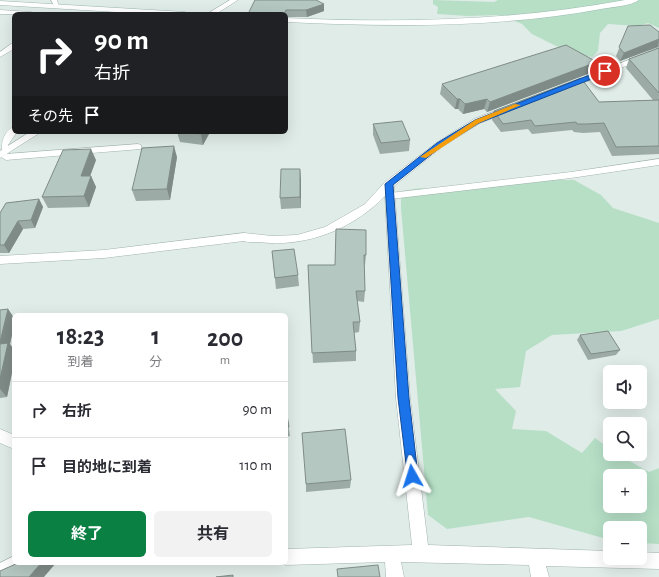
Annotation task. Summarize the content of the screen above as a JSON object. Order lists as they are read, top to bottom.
{
  "page": {
    "turn": ["90 m", "右折"],
    "then": "その先",
    "eta": [
      "18:23",
      "到着",
      "1",
      "分",
      "200",
      "m"
    ],
    "map_buttons": ["+", "−"],
    "list": [
      {
        "name": "右折",
        "value": "90 m"
      },
      {
        "name": "目的地に到着",
        "value": "110 m"
      }
    ],
    "buttons": ["終了", "共有"]
  }
}
